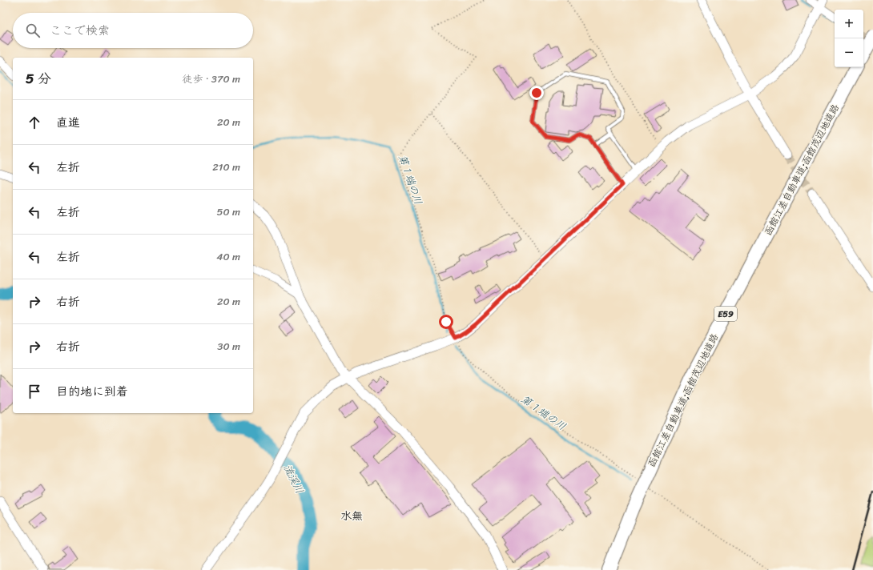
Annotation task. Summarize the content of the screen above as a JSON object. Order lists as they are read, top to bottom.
{
  "streets": {
    "highway": ["函館江差自動車道;函館茂辺地道路", "E59"]
  },
  "districts": ["水無"],
  "water": ["第１端の川", "流渓川"],
  "page": {
    "map_buttons": ["+", "−"],
    "search": "ここで検索",
    "heading": ["5 分", "徒歩 · 370 m"],
    "list": [
      ["直進", "20 m"],
      ["左折", "210 m"],
      ["左折", "50 m"],
      ["左折", "40 m"],
      ["右折", "20 m"],
      ["右折", "30 m"],
      "目的地に到着"
    ]
  }
}
